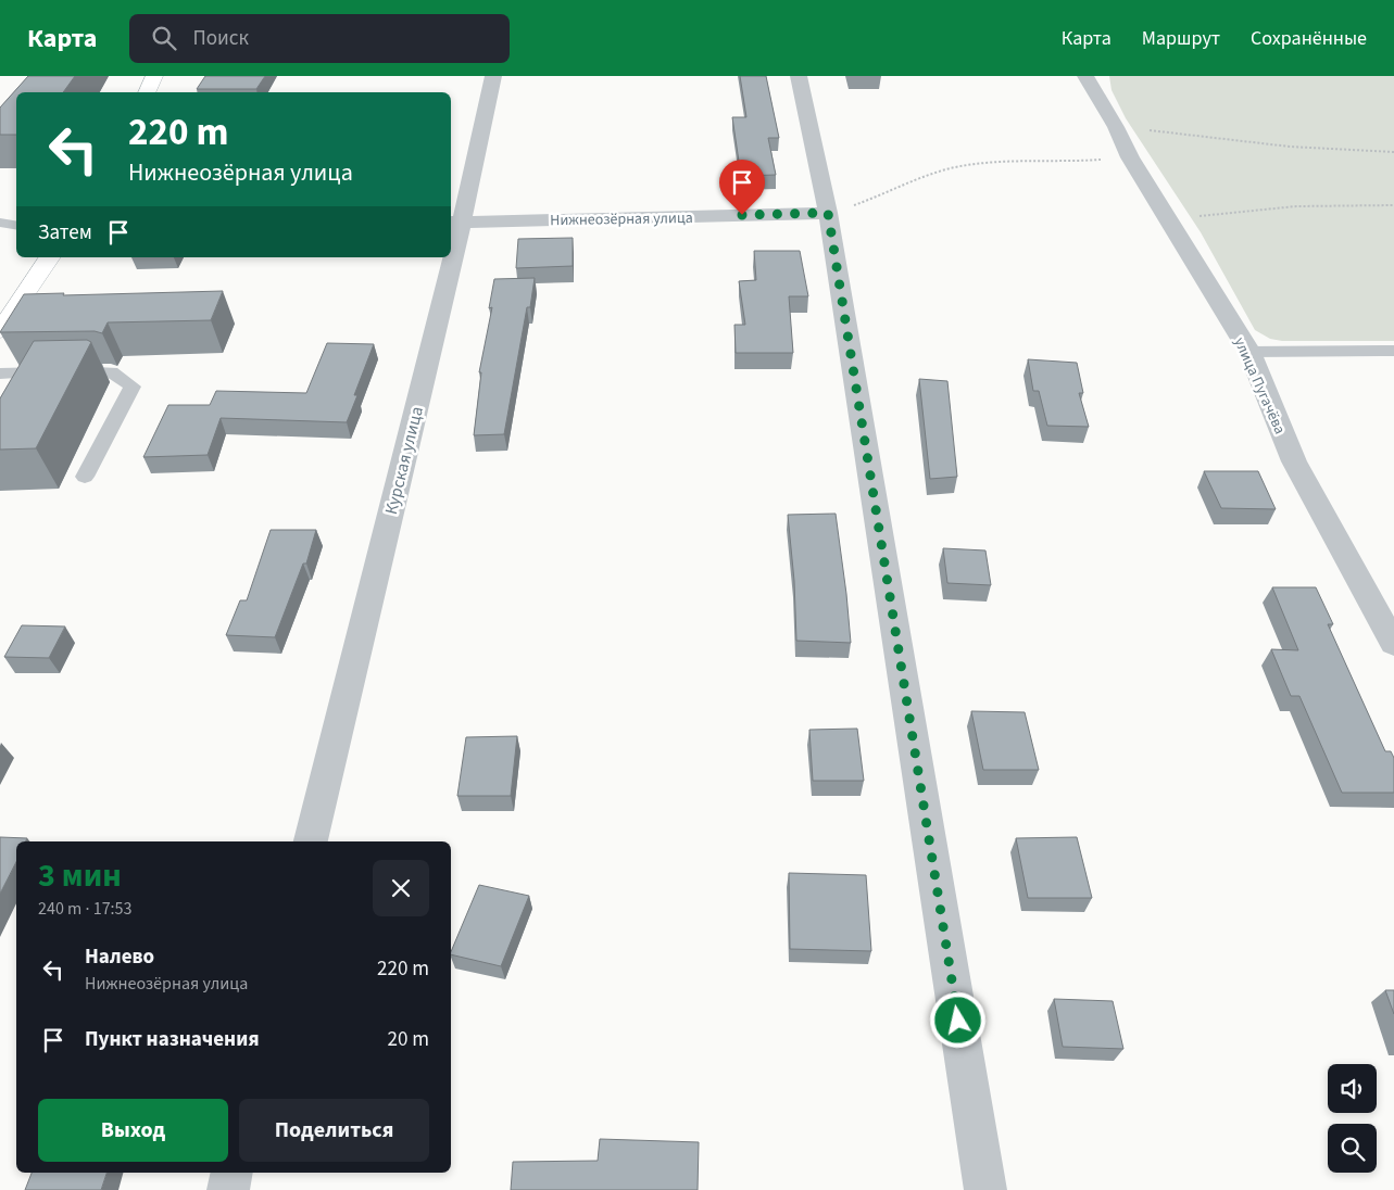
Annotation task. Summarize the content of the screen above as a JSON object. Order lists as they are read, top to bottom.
{
  "streets": {
    "street": ["Нижнеозёрная улица", "улица Пугачёва", "Курская улица"]
  },
  "crossings": [
    ["Нижнеозёрная улица", "Курская улица"]
  ],
  "page": {
    "header": "Карта",
    "search": "Поиск",
    "nav": ["Карта", "Маршрут", "Сохранённые"],
    "turn": ["220 m", "Нижнеозёрная улица"],
    "then": "Затем",
    "heading": ["3 мин", "240 m · 17:53"],
    "list": [
      {
        "name": "Налево",
        "note": "Нижнеозёрная улица",
        "value": "220 m"
      },
      {
        "name": "Пункт назначения",
        "value": "20 m"
      }
    ],
    "buttons": ["Выход", "Поделиться"]
  }
}
